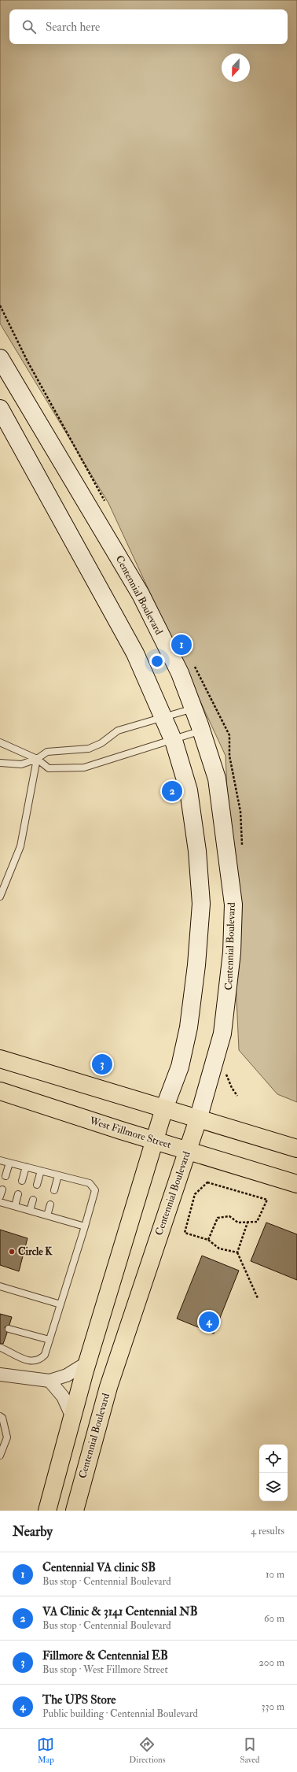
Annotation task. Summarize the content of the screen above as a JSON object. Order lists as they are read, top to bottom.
{
  "streets": {
    "main road": ["Centennial Boulevard", "West Fillmore Street"]
  },
  "crossings": [
    ["Centennial Boulevard", "West Fillmore Street"]
  ],
  "places": ["Circle K"],
  "north": "bottom",
  "page": {
    "search": "Search here",
    "pins": [
      "1",
      "2",
      "3",
      "4"
    ],
    "heading": ["Nearby", "4 results"],
    "list": [
      {
        "mark": "1",
        "name": "Centennial VA clinic SB",
        "note": "Bus stop · Centennial Boulevard",
        "value": "10 m"
      },
      {
        "mark": "2",
        "name": "VA Clinic & 3141 Centennial NB",
        "note": "Bus stop · Centennial Boulevard",
        "value": "60 m"
      },
      {
        "mark": "3",
        "name": "Fillmore & Centennial EB",
        "note": "Bus stop · West Fillmore Street",
        "value": "200 m"
      },
      {
        "mark": "4",
        "name": "The UPS Store",
        "note": "Public building · Centennial Boulevard",
        "value": "330 m"
      }
    ],
    "nav": ["Map", "Directions", "Saved"]
  }
}
